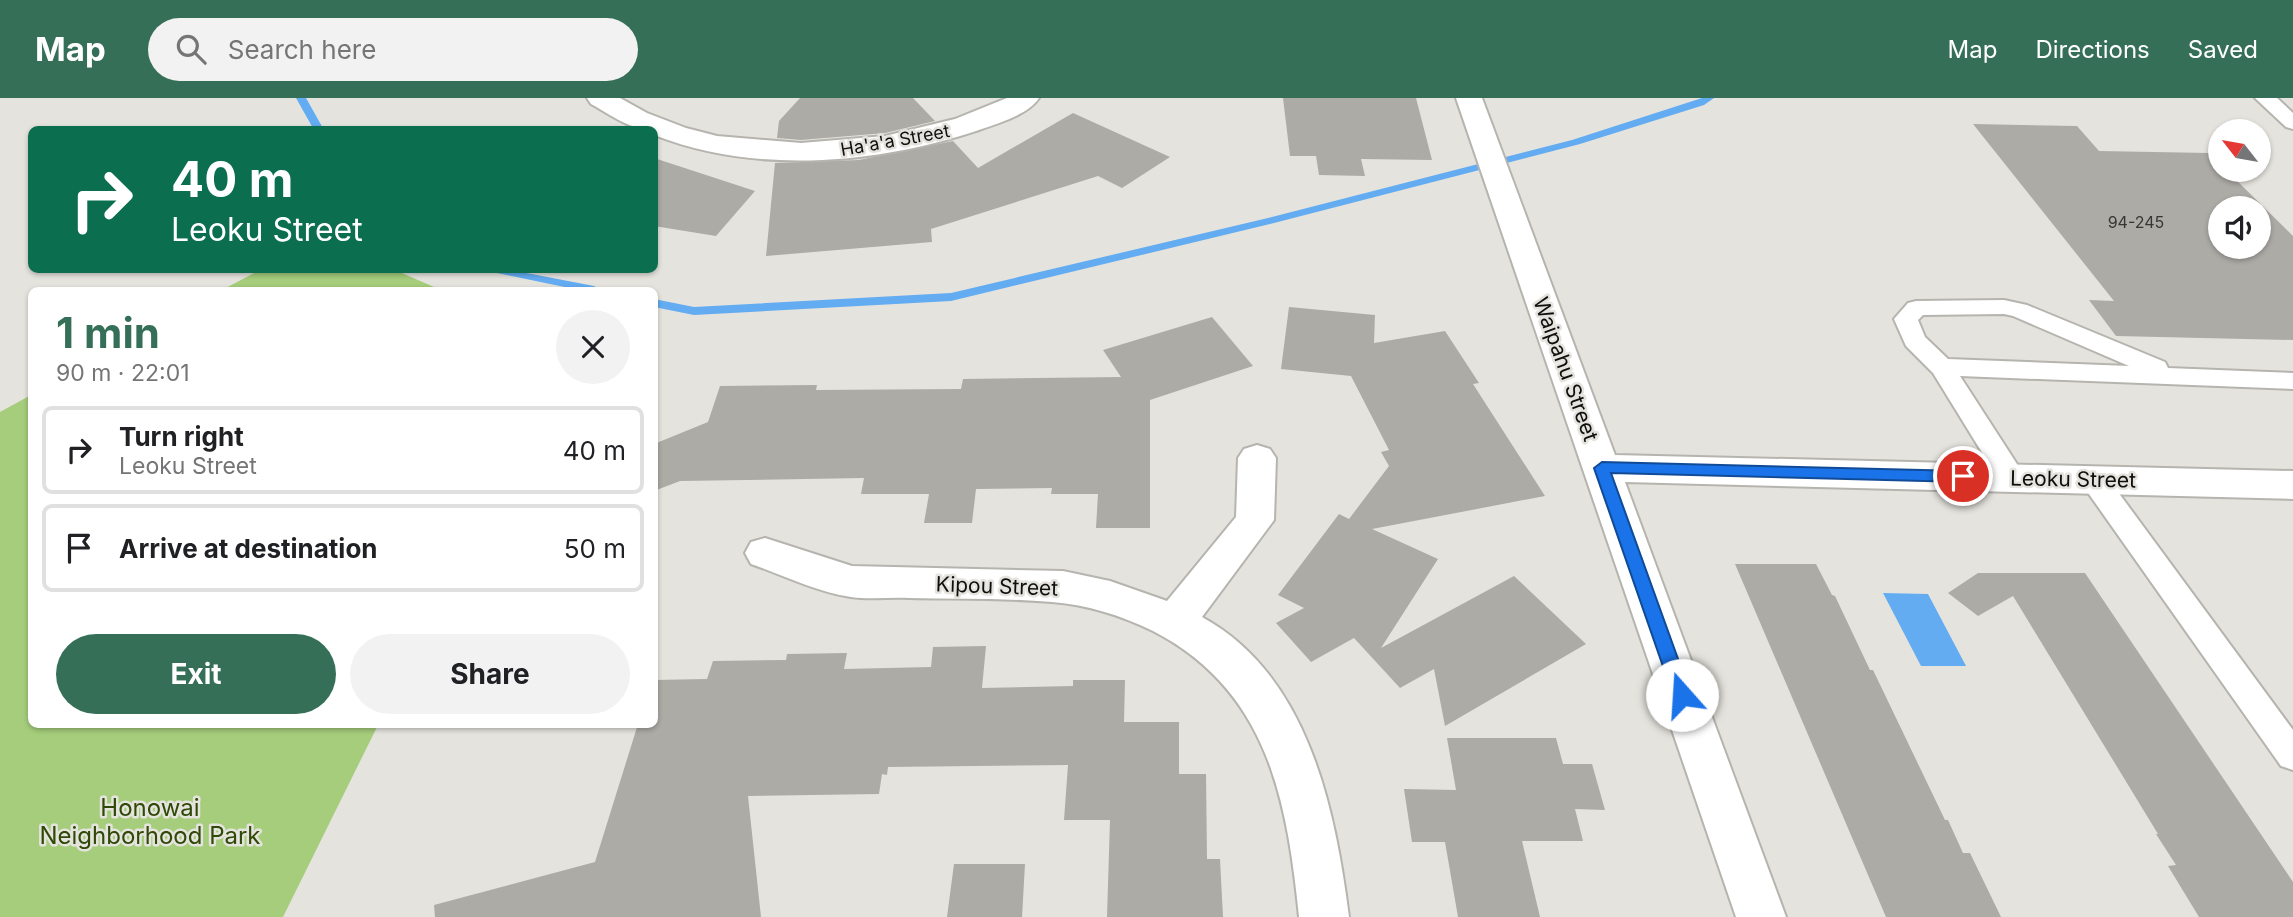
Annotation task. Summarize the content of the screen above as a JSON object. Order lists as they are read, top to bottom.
{
  "streets": {
    "street": [
      "Ha'a'a Street",
      "Waipahu Street",
      "Leoku Street",
      "Kipou Street"
    ]
  },
  "crossings": [
    ["Waipahu Street", "Leoku Street"]
  ],
  "parks": ["Honowai Neighborhood Park"],
  "house_numbers": ["94-245"],
  "north": "top left",
  "page": {
    "header": "Map",
    "search": "Search here",
    "nav": ["Map", "Directions", "Saved"],
    "turn": ["40 m", "Leoku Street"],
    "heading": ["1 min", "90 m · 22:01"],
    "list": [
      {
        "name": "Turn right",
        "note": "Leoku Street",
        "value": "40 m"
      },
      {
        "name": "Arrive at destination",
        "value": "50 m"
      }
    ],
    "buttons": ["Exit", "Share"]
  }
}
